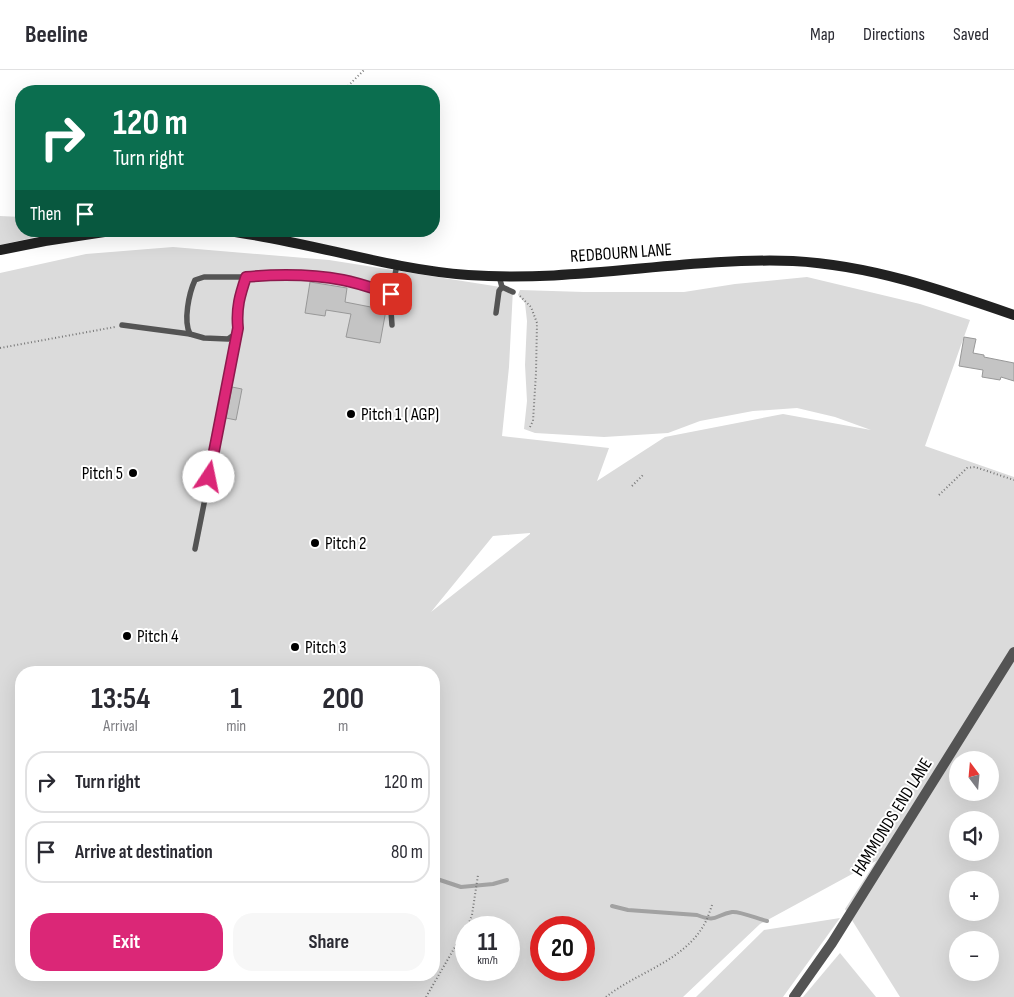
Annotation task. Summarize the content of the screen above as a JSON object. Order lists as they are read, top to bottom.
{
  "streets": {
    "main road": ["REDBOURN LANE"],
    "street": ["HAMMONDS END LANE"]
  },
  "places": [
    "Pitch 1 ( AGP)",
    "Pitch 5",
    "Pitch 2",
    "Pitch 4",
    "Pitch 3"
  ],
  "north": "top",
  "page": {
    "header": "Beeline",
    "nav": ["Map", "Directions", "Saved"],
    "turn": ["120 m", "Turn right"],
    "then": "Then",
    "eta": [
      "13:54",
      "Arrival",
      "1",
      "min",
      "200",
      "m"
    ],
    "map_buttons": ["+", "−"],
    "list": [
      {
        "name": "Turn right",
        "value": "120 m"
      },
      {
        "name": "Arrive at destination",
        "value": "80 m"
      }
    ],
    "buttons": ["Exit", "Share"],
    "speed": "11 km/h",
    "limit": "20"
  }
}
